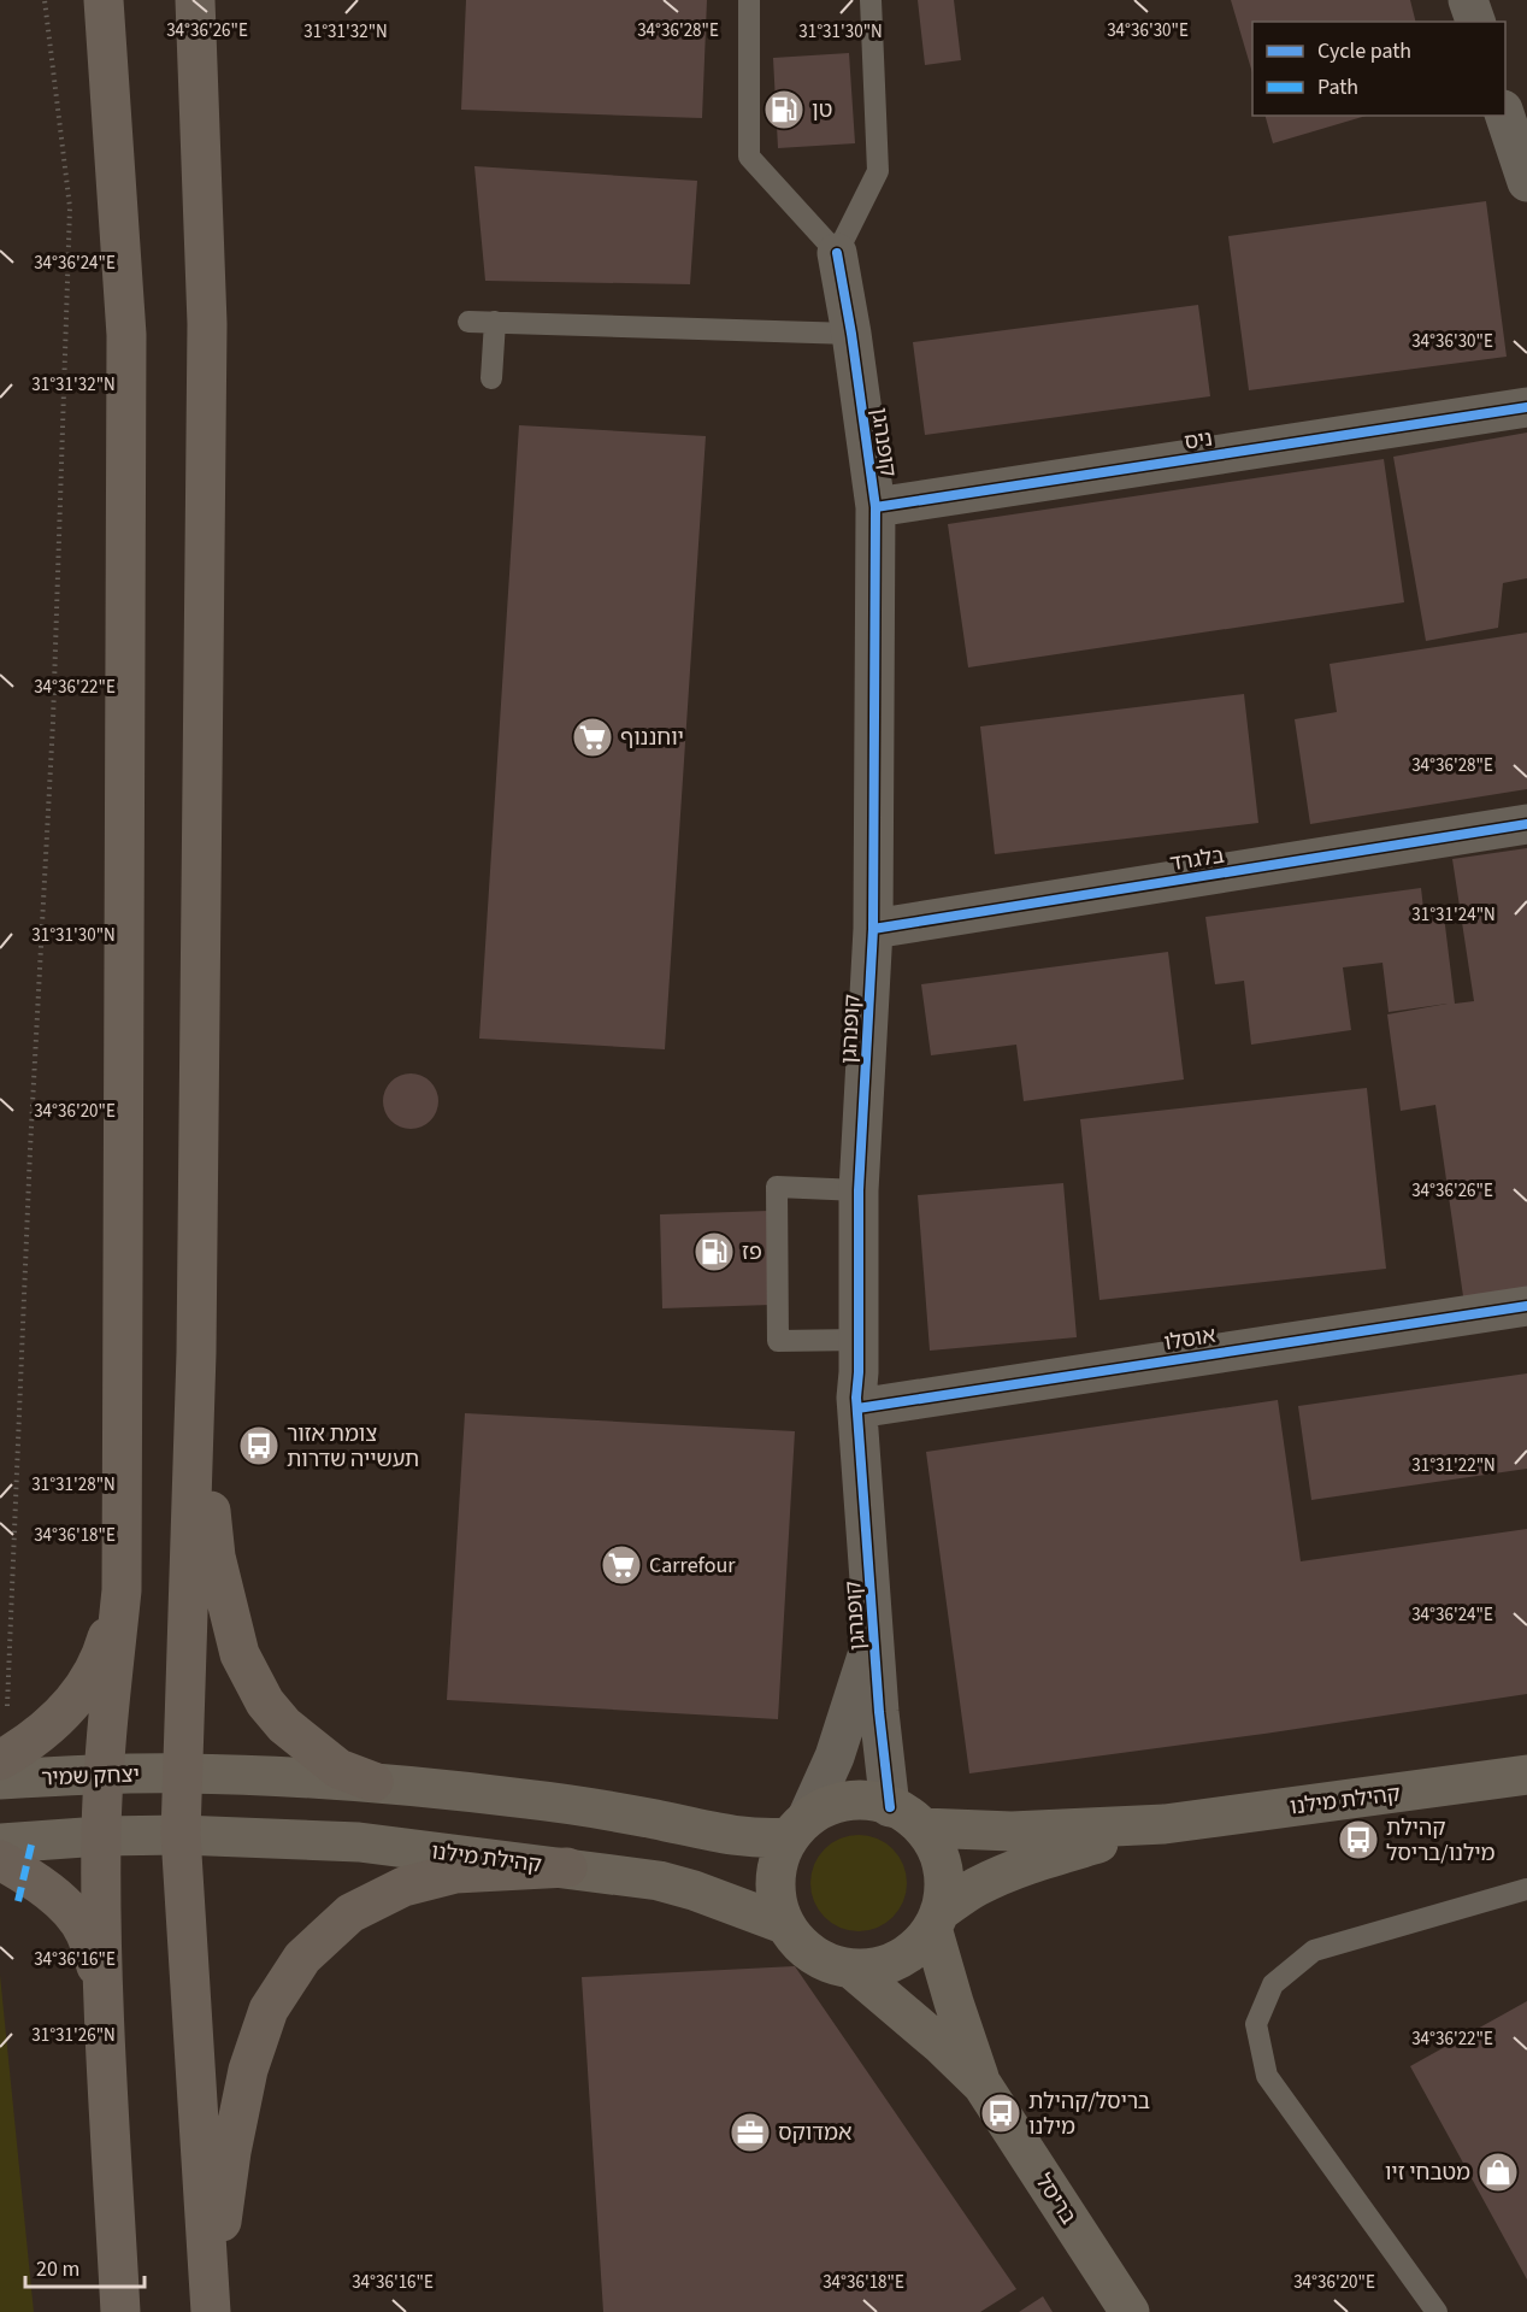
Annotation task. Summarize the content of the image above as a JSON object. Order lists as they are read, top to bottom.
{
  "streets": {
    "street": [
      "ניס",
      "קופנהגן",
      "בלגרד",
      "אוסלו",
      "יצחק שמיר",
      "קהילת מילנו",
      "בריסל"
    ]
  },
  "crossings": [
    ["ניס", "קופנהגן"],
    ["קופנהגן", "בלגרד"],
    ["קופנהגן", "אוסלו"],
    ["קופנהגן", "קהילת מילנו"],
    ["קופנהגן", "בריסל"],
    ["קהילת מילנו", "בריסל"]
  ],
  "places": {
    "fuel station": ["טן", "פז"],
    "supermarket": ["יוחננוף", "Carrefour"],
    "bus stop": ["צומת אזור תעשייה שדרות", "קהילת מילנו/בריסל", "בריסל/קהילת מילנו"],
    "office": ["אמדוקס"],
    "shop": ["מטבחי זיו"]
  },
  "legend": ["Cycle path", "Path"],
  "scale_bar": "20 m",
  "coordinates": [
    "34°36'26\"E",
    "34°36'28\"E",
    "34°36'30\"E",
    "31°31'32\"N",
    "31°31'30\"N",
    "34°36'24\"E",
    "34°36'22\"E",
    "31°31'24\"N",
    "34°36'20\"E",
    "31°31'22\"N",
    "31°31'28\"N",
    "34°36'18\"E",
    "34°36'16\"E",
    "31°31'26\"N"
  ]
}
